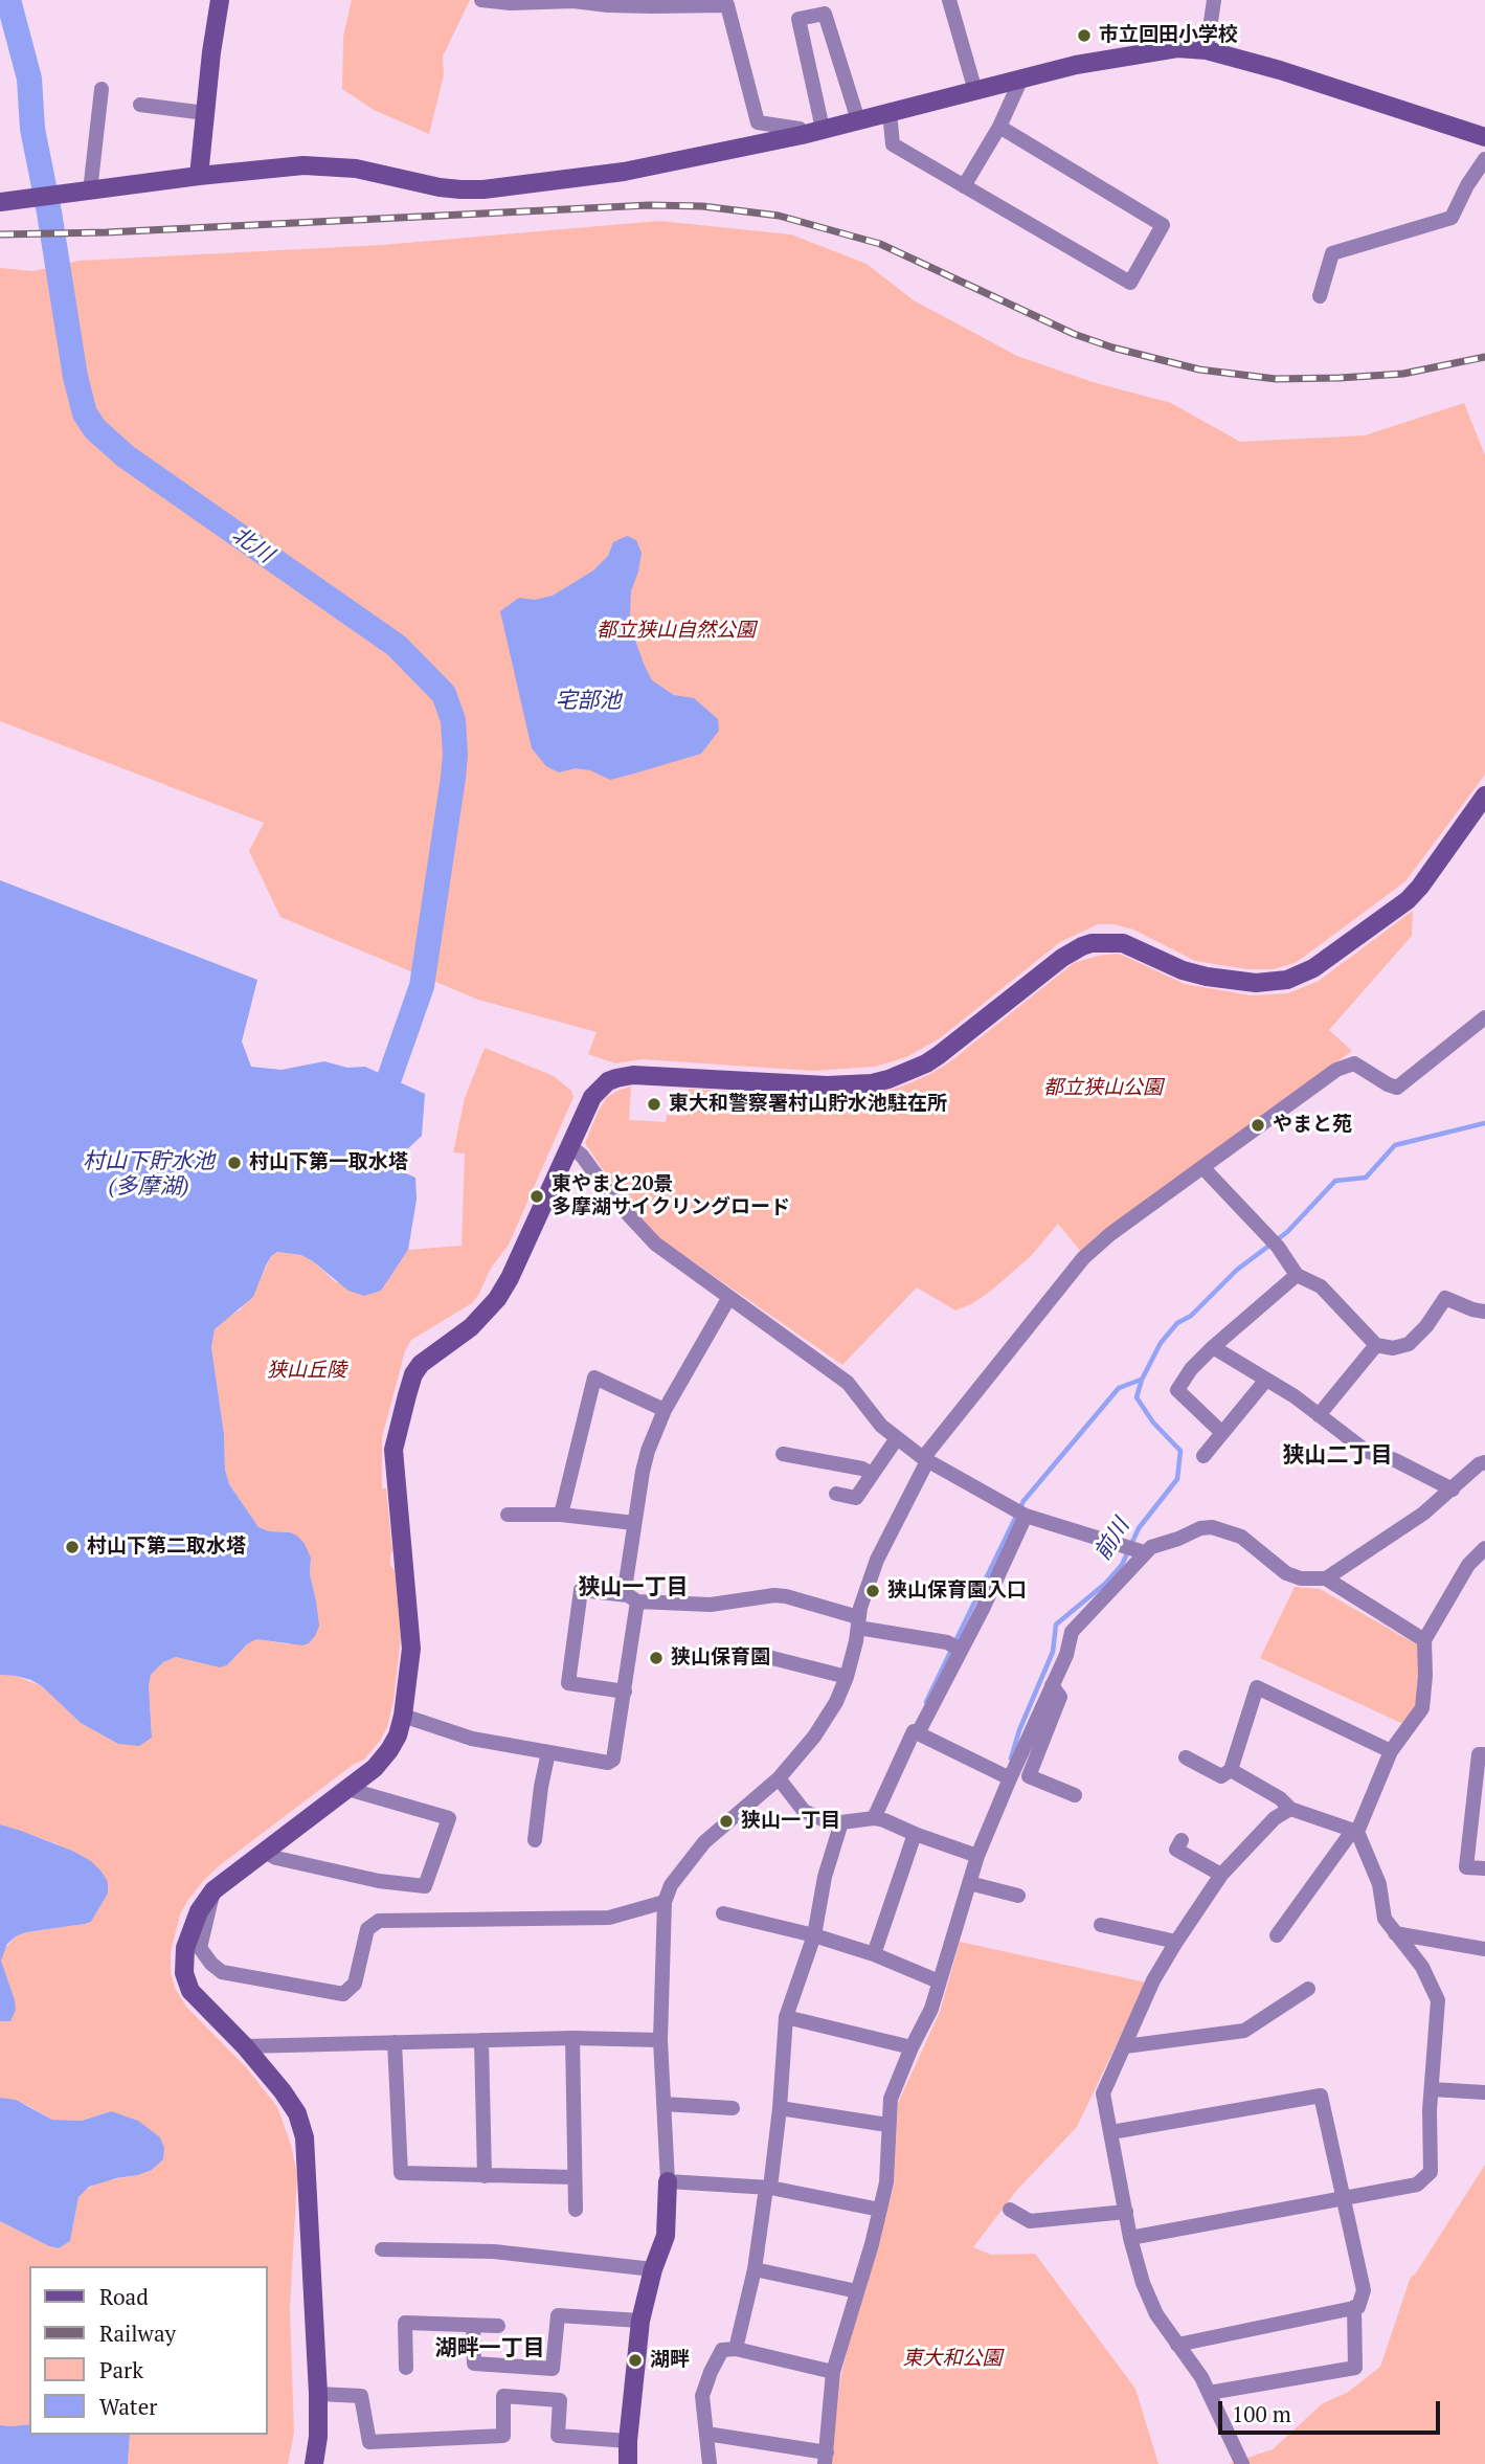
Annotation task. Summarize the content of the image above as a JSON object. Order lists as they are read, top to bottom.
{
  "districts": ["狭山二丁目", "狭山一丁目", "湖畔一丁目"],
  "water": [
    "北川",
    "宅部池",
    "村山下貯水池 (多摩湖)",
    "前川"
  ],
  "parks": [
    "都立狭山自然公園",
    "都立狭山公園",
    "狭山丘陵",
    "東大和公園"
  ],
  "places": [
    "市立回田小学校",
    "東大和警察署村山貯水池駐在所",
    "やまと苑",
    "村山下第一取水塔",
    "東やまと20景 多摩湖サイクリングロード",
    "村山下第二取水塔",
    "狭山保育園入口",
    "狭山保育園",
    "狭山一丁目",
    "湖畔"
  ],
  "legend": [
    "Road",
    "Railway",
    "Park",
    "Water"
  ],
  "scale_bar": "100 m"
}
